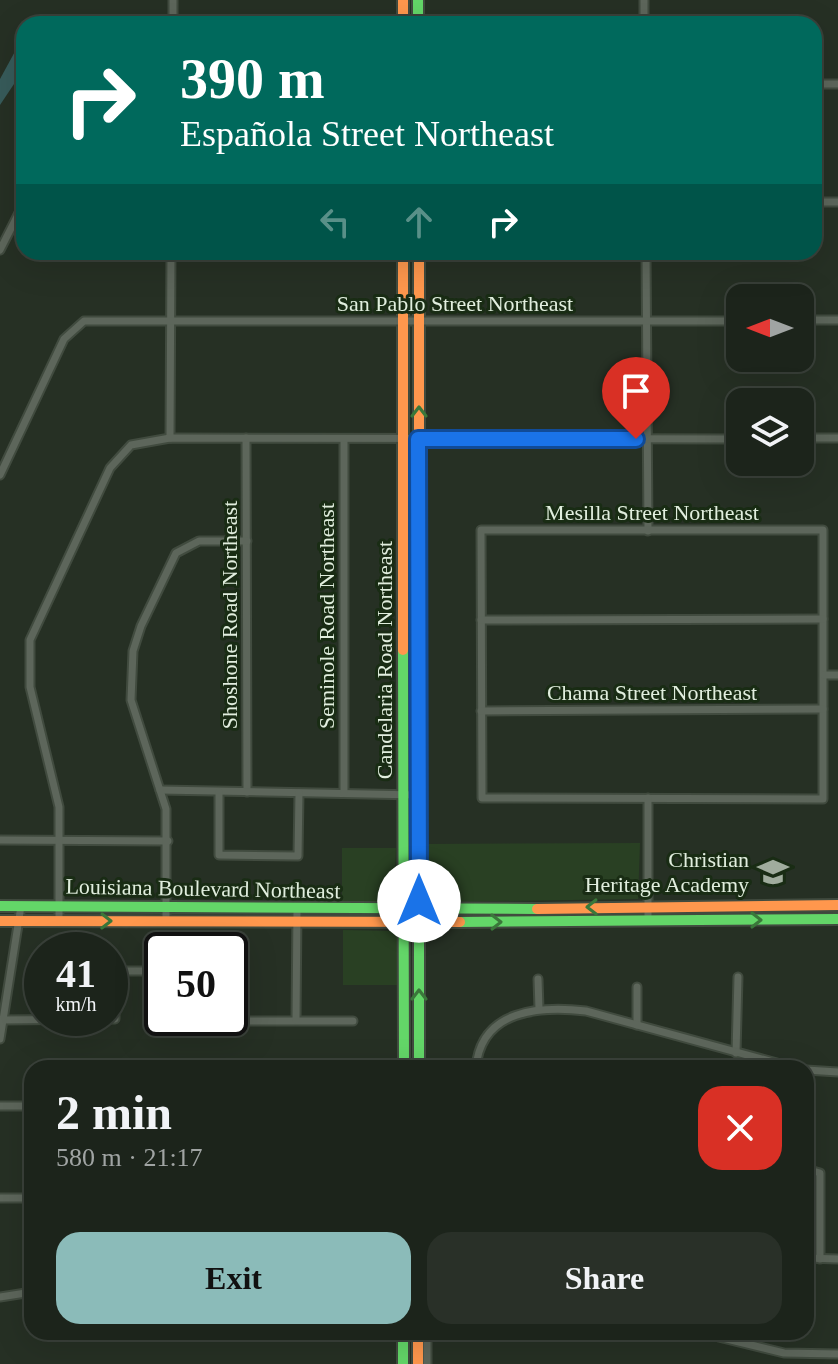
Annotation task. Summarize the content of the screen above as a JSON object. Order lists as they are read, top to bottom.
{
  "streets": {
    "main road": ["Candelaria Road Northeast", "Louisiana Boulevard Northeast"],
    "street": [
      "San Pablo Street Northeast",
      "Mesilla Street Northeast",
      "Shoshone Road Northeast",
      "Seminole Road Northeast",
      "Chama Street Northeast"
    ]
  },
  "crossings": [
    ["San Pablo Street Northeast", "Candelaria Road Northeast"],
    ["Candelaria Road Northeast", "Louisiana Boulevard Northeast"]
  ],
  "places": {
    "school or university": ["Christian Heritage Academy"]
  },
  "north": "left",
  "page": {
    "turn": ["390 m", "Española Street Northeast"],
    "speed": "41 km/h",
    "limit": "50",
    "heading": ["2 min", "580 m · 21:17"],
    "buttons": ["Exit", "Share"]
  }
}
